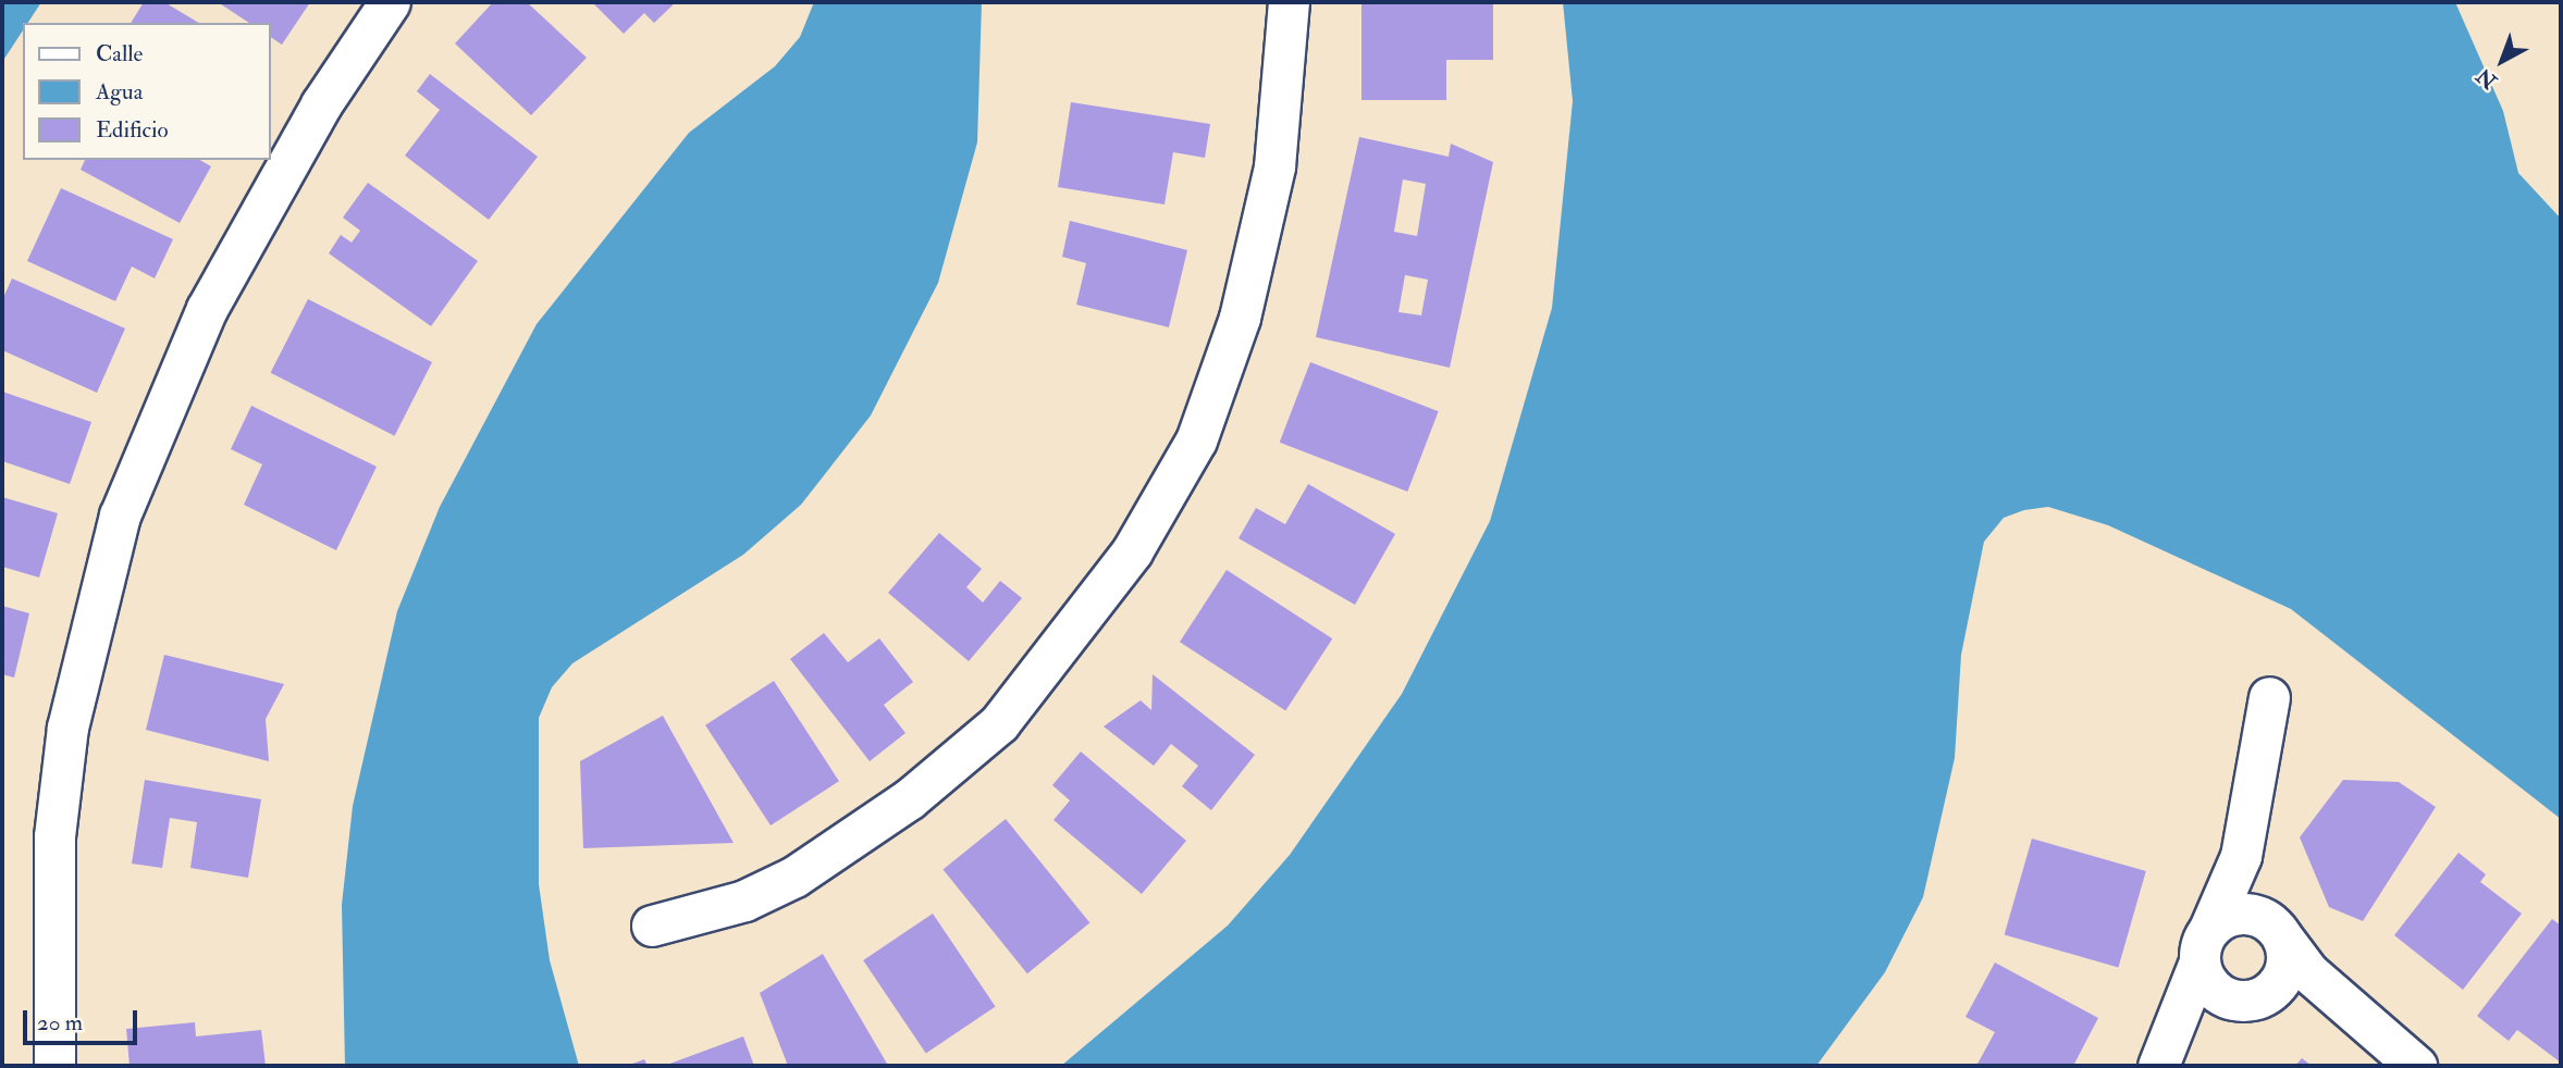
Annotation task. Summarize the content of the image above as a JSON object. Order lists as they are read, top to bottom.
{
  "legend": ["Calle", "Agua", "Edificio"],
  "scale_bar": "20 m",
  "north": "bottom left"
}
